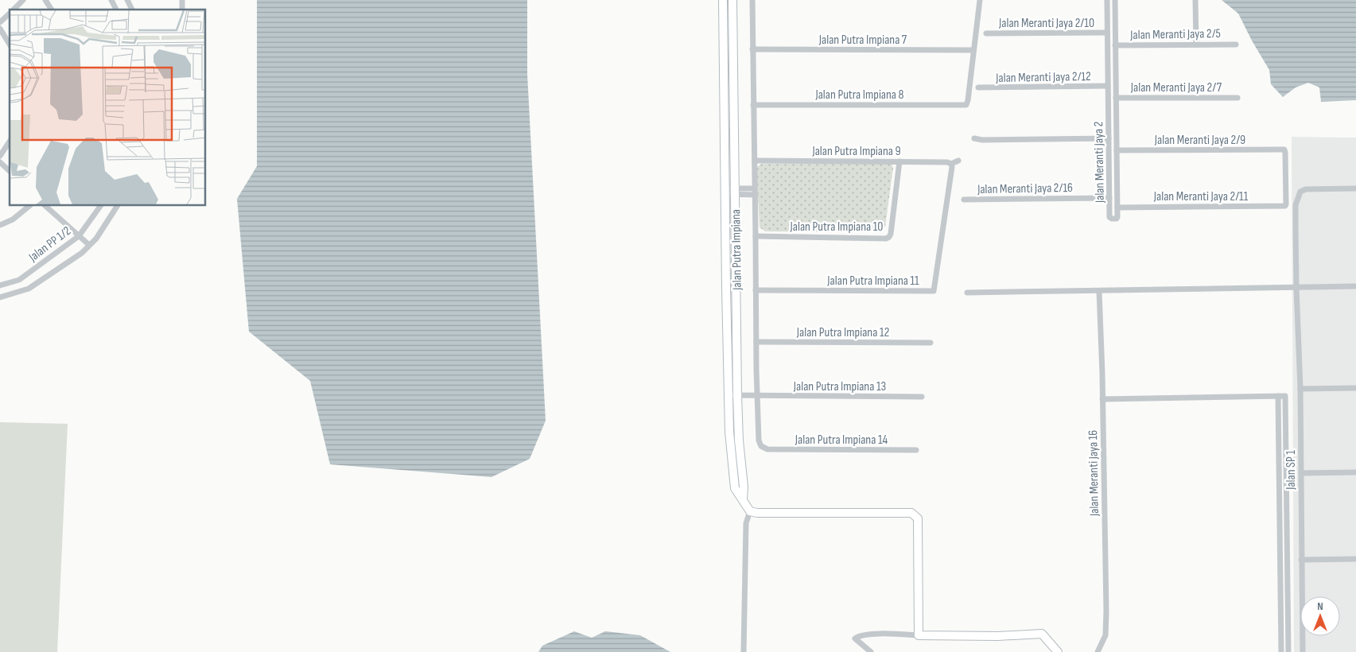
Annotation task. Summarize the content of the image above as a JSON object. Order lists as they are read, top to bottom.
{
  "streets": {
    "street": [
      "Jalan Meranti Jaya 2/10",
      "Jalan Meranti Jaya 2/5",
      "Jalan Putra Impiana 7",
      "Jalan Meranti Jaya 2/12",
      "Jalan Meranti Jaya 2/7",
      "Jalan Putra Impiana 8",
      "Jalan Meranti Jaya 2/9",
      "Jalan Putra Impiana 9",
      "Jalan Meranti Jaya 2",
      "Jalan Meranti Jaya 2/16",
      "Jalan Meranti Jaya 2/11",
      "Jalan Putra Impiana 10",
      "Jalan PP 1/2",
      "Jalan Putra Impiana",
      "Jalan Putra Impiana 11",
      "Jalan Putra Impiana 12",
      "Jalan Putra Impiana 13",
      "Jalan Putra Impiana 14",
      "Jalan SP 1",
      "Jalan Meranti Jaya 16"
    ]
  },
  "crossings": [
    ["Jalan Meranti Jaya 2/10", "Jalan Meranti Jaya 2"],
    ["Jalan Meranti Jaya 2/5", "Jalan Meranti Jaya 2"],
    ["Jalan Putra Impiana 7", "Jalan Putra Impiana 8"],
    ["Jalan Meranti Jaya 2/12", "Jalan Meranti Jaya 2"],
    ["Jalan Meranti Jaya 2/7", "Jalan Meranti Jaya 2"],
    ["Jalan Meranti Jaya 2/9", "Jalan Meranti Jaya 2"],
    ["Jalan Meranti Jaya 2/9", "Jalan Meranti Jaya 2/11"],
    ["Jalan Putra Impiana 9", "Jalan Putra Impiana 10"],
    ["Jalan Putra Impiana 9", "Jalan Putra Impiana 11"],
    ["Jalan Meranti Jaya 2", "Jalan Meranti Jaya 2/16"],
    ["Jalan Meranti Jaya 2", "Jalan Meranti Jaya 2/11"],
    ["Jalan Putra Impiana", "Jalan Putra Impiana 13"],
    ["Jalan Putra Impiana 13", "Jalan Putra Impiana 14"]
  ],
  "north": "top"
}
